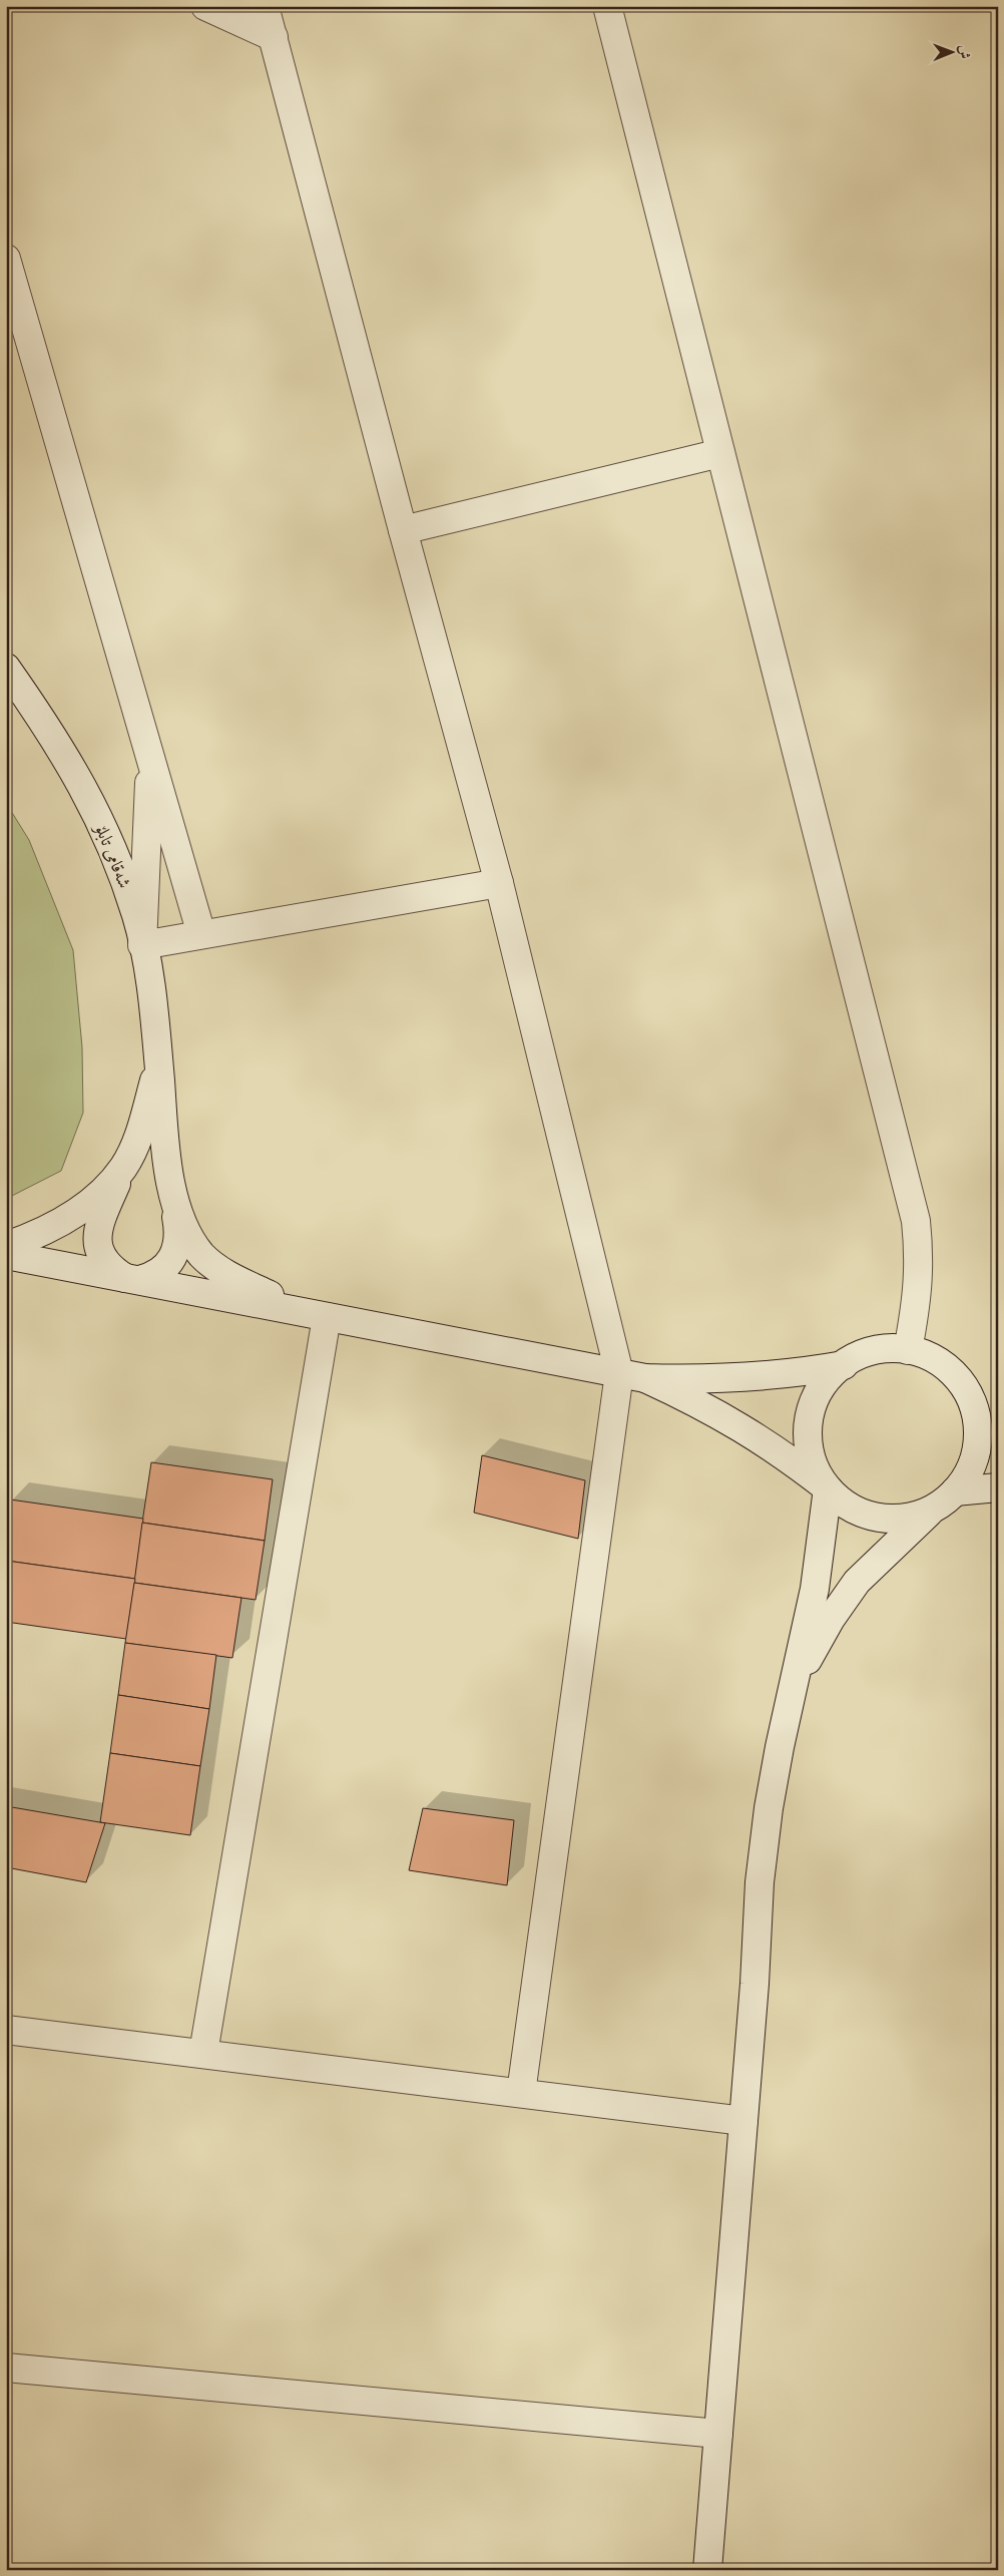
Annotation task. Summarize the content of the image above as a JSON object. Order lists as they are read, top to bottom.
{
  "streets": {
    "street": ["شەقامی تابلۆ"]
  },
  "north": "right"
}
